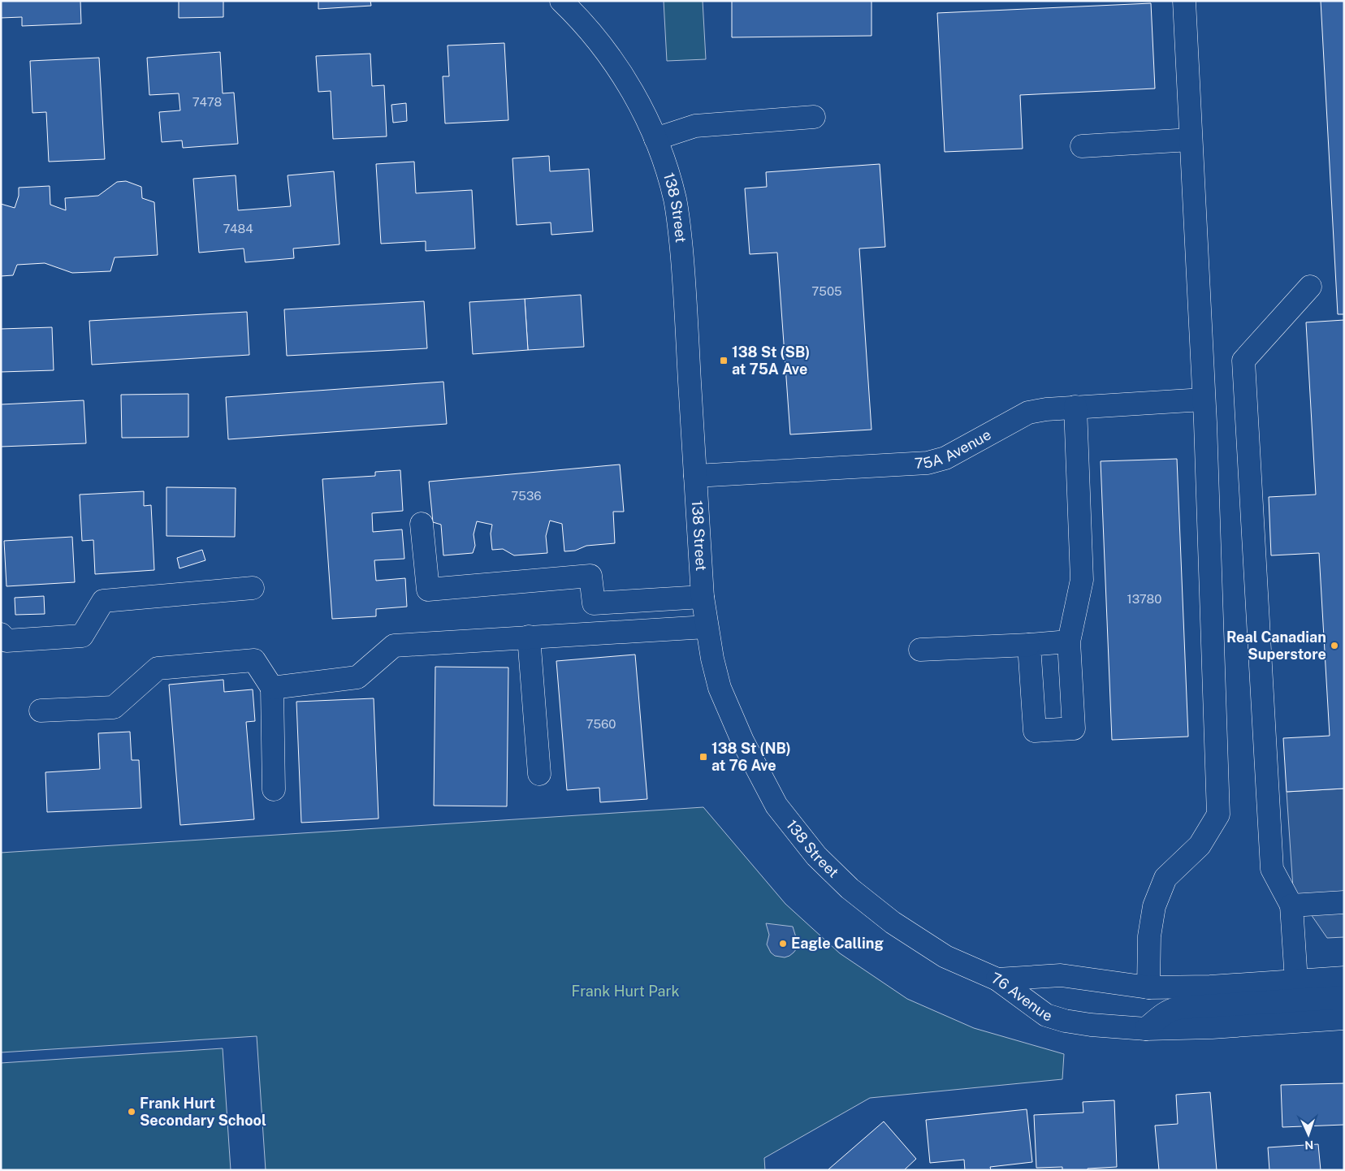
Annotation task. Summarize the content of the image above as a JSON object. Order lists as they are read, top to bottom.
{
  "streets": {
    "main road": ["138 Street", "75A Avenue", "76 Avenue"]
  },
  "crossings": [
    ["138 Street", "75A Avenue"],
    ["138 Street", "76 Avenue"]
  ],
  "parks": ["Frank Hurt Park"],
  "places": {
    "transit": ["138 St (SB) at 75A Ave", "138 St (NB) at 76 Ave"],
    "other": ["Real Canadian Superstore", "Eagle Calling", "Frank Hurt Secondary School"]
  },
  "house_numbers": [
    "7478",
    "7484",
    "7505",
    "7536",
    "13780",
    "7560"
  ],
  "north": "bottom"
}
